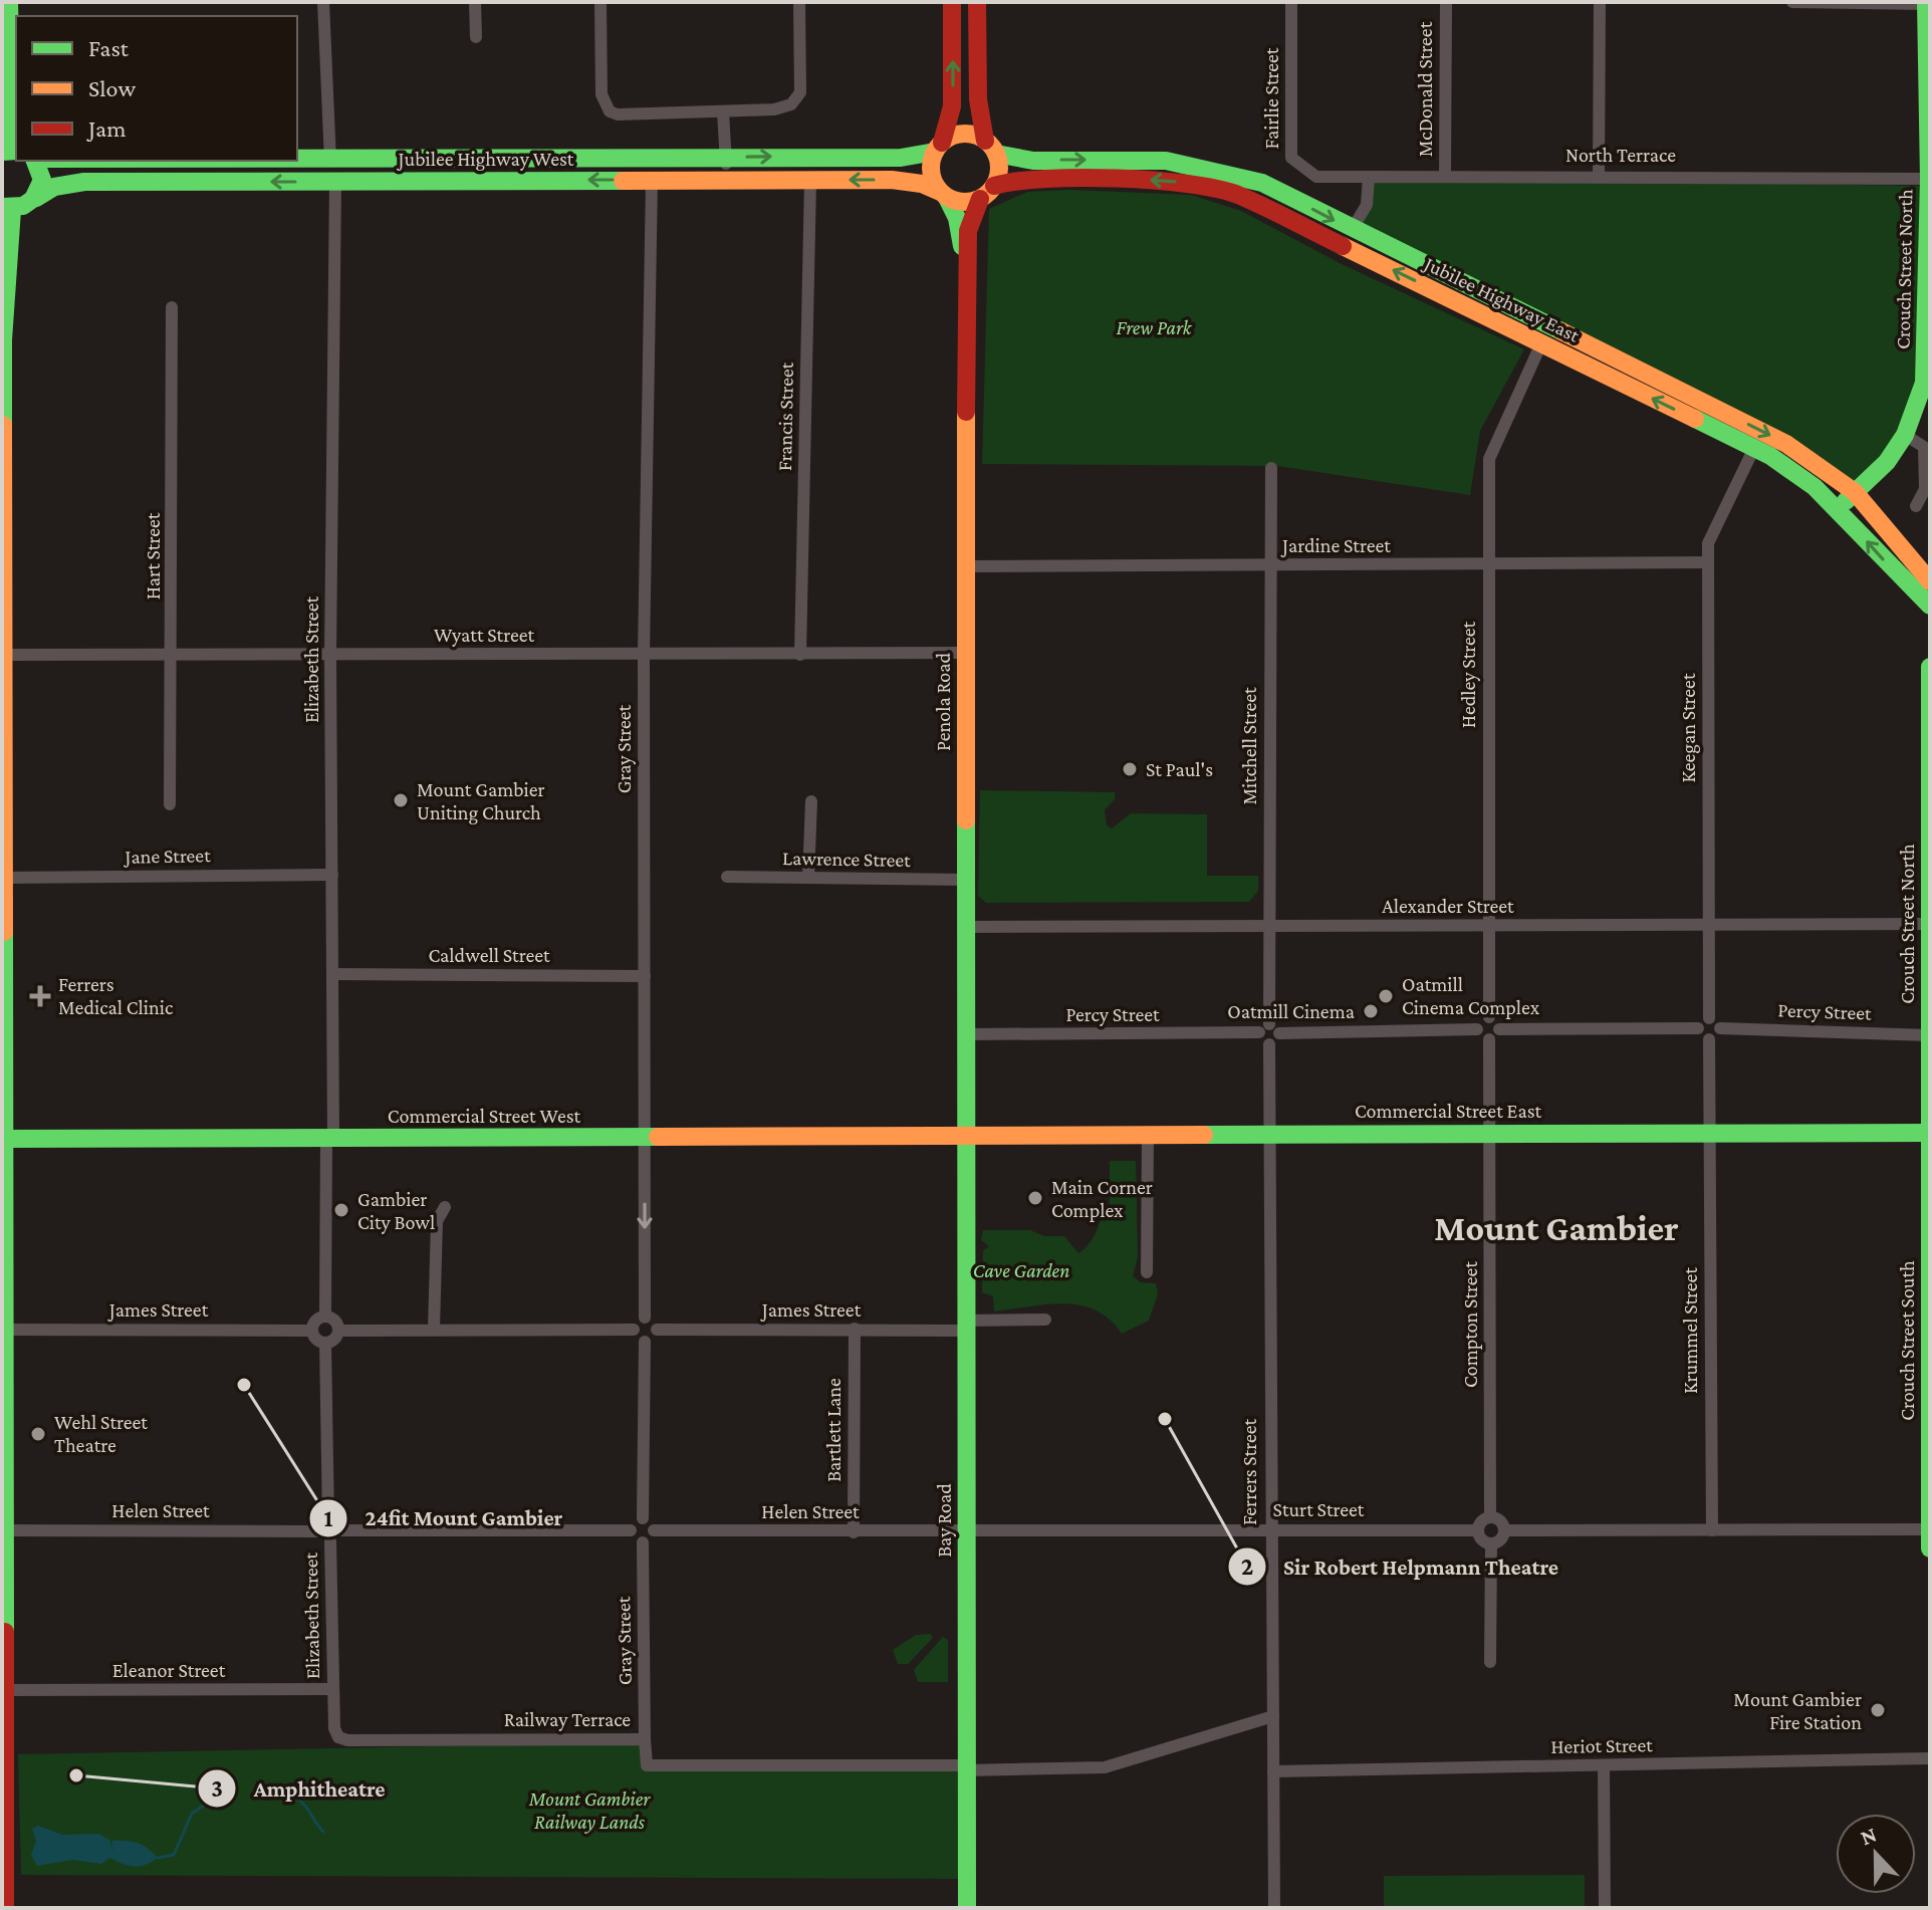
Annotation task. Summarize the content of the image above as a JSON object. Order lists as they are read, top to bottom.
{
  "streets": {
    "main road": [
      "Jubilee Highway West",
      "Crouch Street North",
      "Jubilee Highway East",
      "Penola Road",
      "Commercial Street East",
      "Commercial Street West",
      "Crouch Street South",
      "Bay Road"
    ],
    "street": [
      "McDonald Street",
      "Fairlie Street",
      "North Terrace",
      "Francis Street",
      "Jardine Street",
      "Hart Street",
      "Wyatt Street",
      "Elizabeth Street",
      "Hedley Street",
      "Keegan Street",
      "Mitchell Street",
      "Gray Street",
      "Jane Street",
      "Lawrence Street",
      "Alexander Street",
      "Caldwell Street",
      "Percy Street",
      "James Street",
      "Compton Street",
      "Krummel Street",
      "Bartlett Lane",
      "Ferrers Street",
      "Sturt Street",
      "Helen Street",
      "Eleanor Street",
      "Railway Terrace",
      "Heriot Street"
    ]
  },
  "crossings": [
    ["McDonald Street", "North Terrace"],
    ["Fairlie Street", "North Terrace"],
    ["North Terrace", "Crouch Street North"],
    ["Jubilee Highway West", "Jubilee Highway East"],
    ["Jubilee Highway West", "Francis Street"],
    ["Jubilee Highway West", "Elizabeth Street"],
    ["Jubilee Highway West", "Penola Road"],
    ["Jubilee Highway West", "Gray Street"],
    ["Crouch Street North", "Jubilee Highway East"],
    ["Crouch Street North", "Alexander Street"],
    ["Crouch Street North", "Percy Street"],
    ["Crouch Street North", "Commercial Street East"],
    ["Crouch Street North", "Crouch Street South"],
    ["Jubilee Highway East", "Hedley Street"],
    ["Jubilee Highway East", "Penola Road"],
    ["Jubilee Highway East", "Keegan Street"],
    ["Francis Street", "Wyatt Street"],
    ["Jardine Street", "Hedley Street"],
    ["Jardine Street", "Penola Road"],
    ["Jardine Street", "Keegan Street"],
    ["Jardine Street", "Mitchell Street"],
    ["Hart Street", "Wyatt Street"],
    ["Wyatt Street", "Elizabeth Street"],
    ["Wyatt Street", "Penola Road"],
    ["Wyatt Street", "Gray Street"],
    ["Elizabeth Street", "Jane Street"],
    ["Elizabeth Street", "Caldwell Street"],
    ["Elizabeth Street", "Commercial Street West"],
    ["Elizabeth Street", "James Street"],
    ["Elizabeth Street", "Helen Street"],
    ["Elizabeth Street", "Eleanor Street"],
    ["Elizabeth Street", "Railway Terrace"],
    ["Hedley Street", "Alexander Street"],
    ["Penola Road", "Lawrence Street"],
    ["Penola Road", "Alexander Street"],
    ["Penola Road", "Percy Street"],
    ["Penola Road", "Commercial Street East"],
    ["Penola Road", "Commercial Street West"],
    ["Penola Road", "Bay Road"],
    ["Keegan Street", "Alexander Street"],
    ["Keegan Street", "Percy Street"],
    ["Mitchell Street", "Alexander Street"],
    ["Mitchell Street", "Percy Street"],
    ["Gray Street", "Caldwell Street"],
    ["Gray Street", "Commercial Street West"],
    ["Gray Street", "James Street"],
    ["Gray Street", "Helen Street"],
    ["Gray Street", "Railway Terrace"],
    ["Commercial Street East", "Commercial Street West"],
    ["Commercial Street East", "Compton Street"],
    ["Commercial Street East", "Krummel Street"],
    ["Commercial Street East", "Crouch Street South"],
    ["Commercial Street East", "Ferrers Street"],
    ["Commercial Street East", "Bay Road"],
    ["Commercial Street West", "Bay Road"],
    ["James Street", "Bartlett Lane"],
    ["James Street", "Bay Road"],
    ["Compton Street", "Sturt Street"],
    ["Bartlett Lane", "Helen Street"],
    ["Ferrers Street", "Sturt Street"],
    ["Ferrers Street", "Heriot Street"],
    ["Sturt Street", "Helen Street"],
    ["Sturt Street", "Bay Road"],
    ["Helen Street", "Bay Road"],
    ["Bay Road", "Railway Terrace"],
    ["Eleanor Street", "Railway Terrace"]
  ],
  "districts": ["Mount Gambier"],
  "parks": ["Frew Park", "Cave Garden", "Mount Gambier Railway Lands"],
  "places": {
    "other": [
      "St Paul's",
      "Mount Gambier Uniting Church",
      "Oatmill Cinema Complex",
      "Oatmill Cinema",
      "Main Corner Complex",
      "Gambier City Bowl",
      "24fit Mount Gambier",
      "Sir Robert Helpmann Theatre",
      "Wehl Street Theatre",
      "Mount Gambier Fire Station",
      "Amphitheatre"
    ],
    "health": ["Ferrers Medical Clinic"]
  },
  "legend": ["Fast", "Slow", "Jam"],
  "north": "top"
}
